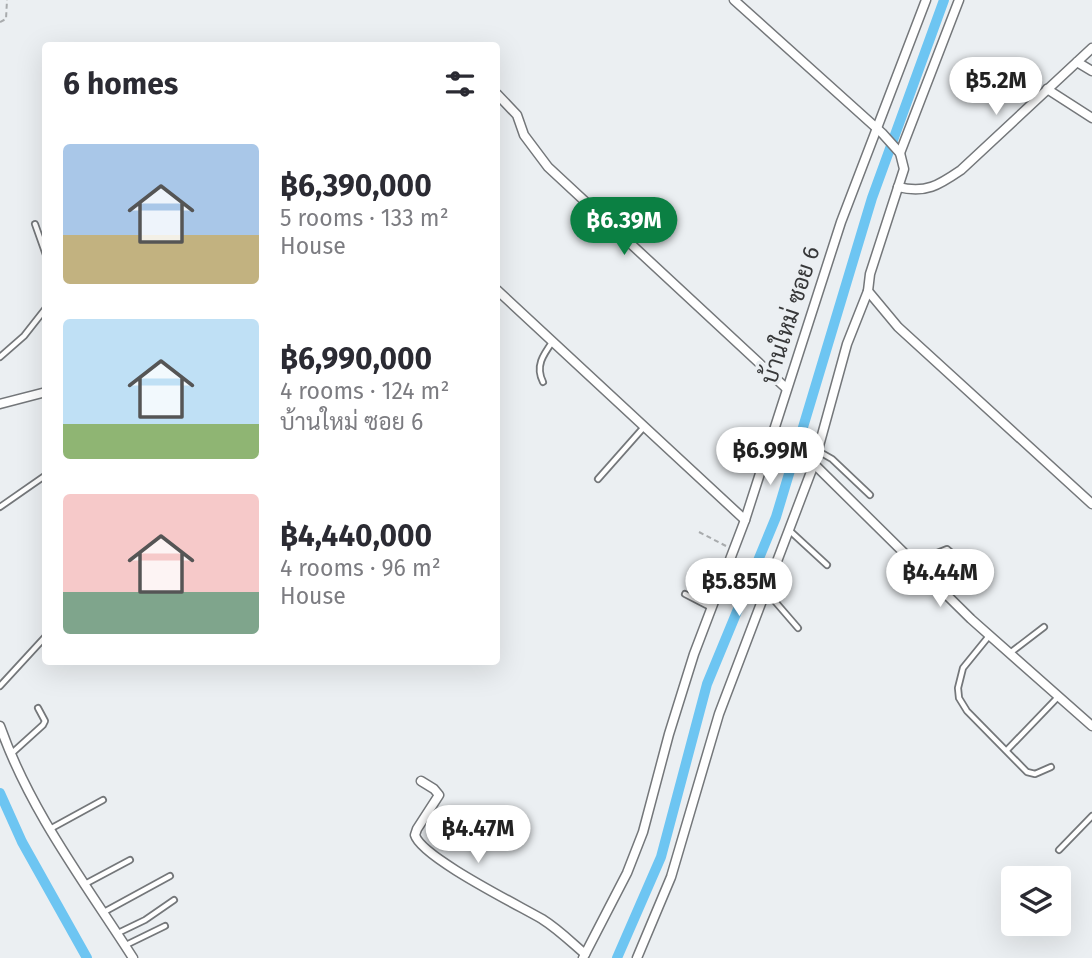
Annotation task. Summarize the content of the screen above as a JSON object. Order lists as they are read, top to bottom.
{
  "streets": {
    "street": ["บ้านใหม่ ซอย 6"]
  },
  "page": {
    "heading": "6 homes",
    "price": [
      "฿5.2M",
      "฿6.39M",
      "฿6.99M",
      "฿4.44M",
      "฿5.85M",
      "฿4.47M"
    ],
    "list": [
      {
        "name": "฿6,390,000",
        "note": "5 rooms · 133 m² · House"
      },
      {
        "name": "฿6,990,000",
        "note": "4 rooms · 124 m² · บ้านใหม่ ซอย 6"
      },
      {
        "name": "฿4,440,000",
        "note": "4 rooms · 96 m² · House"
      }
    ]
  }
}
